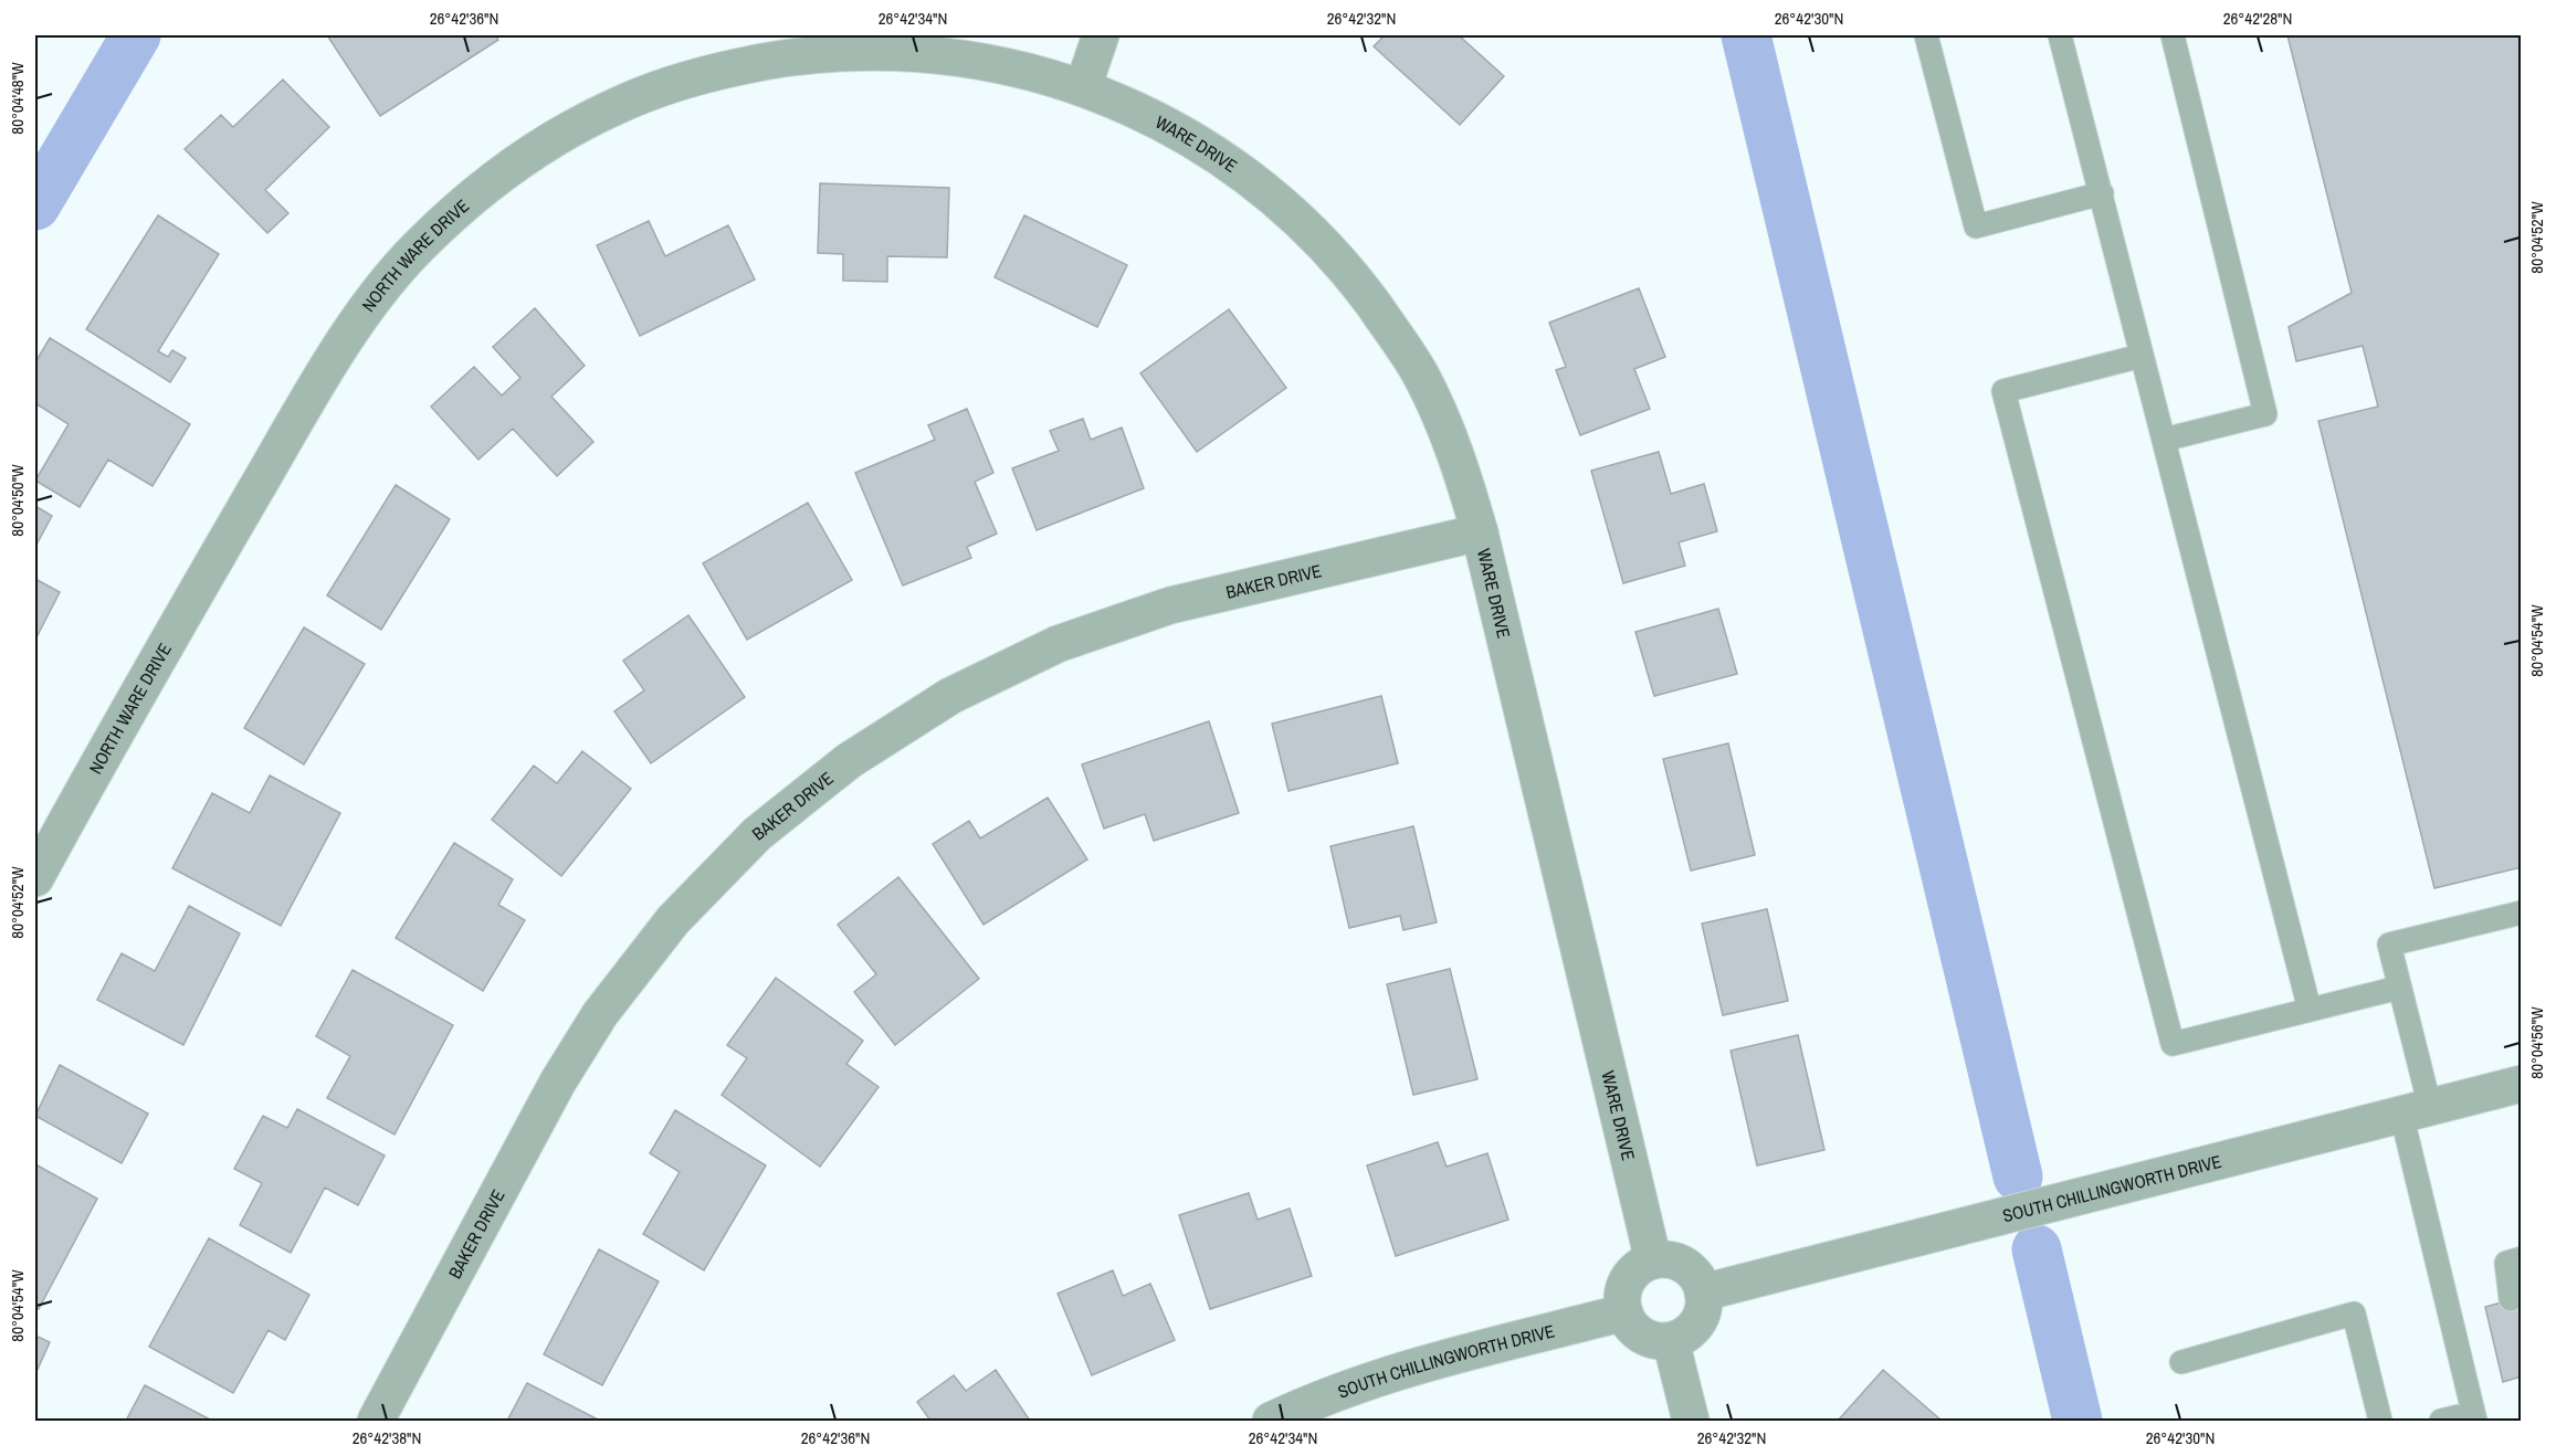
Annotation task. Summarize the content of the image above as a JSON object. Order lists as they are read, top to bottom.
{
  "streets": {
    "street": [
      "WARE DRIVE",
      "NORTH WARE DRIVE",
      "BAKER DRIVE",
      "SOUTH CHILLINGWORTH DRIVE"
    ]
  },
  "crossings": [
    ["WARE DRIVE", "NORTH WARE DRIVE"],
    ["WARE DRIVE", "BAKER DRIVE"],
    ["WARE DRIVE", "SOUTH CHILLINGWORTH DRIVE"]
  ],
  "coordinates": [
    "26°42'36\"N",
    "26°42'34\"N",
    "26°42'32\"N",
    "26°42'30\"N",
    "26°42'28\"N",
    "80°04'48\"W",
    "80°04'52\"W",
    "80°04'50\"W",
    "80°04'54\"W",
    "80°04'56\"W",
    "26°42'38\"N"
  ]
}
